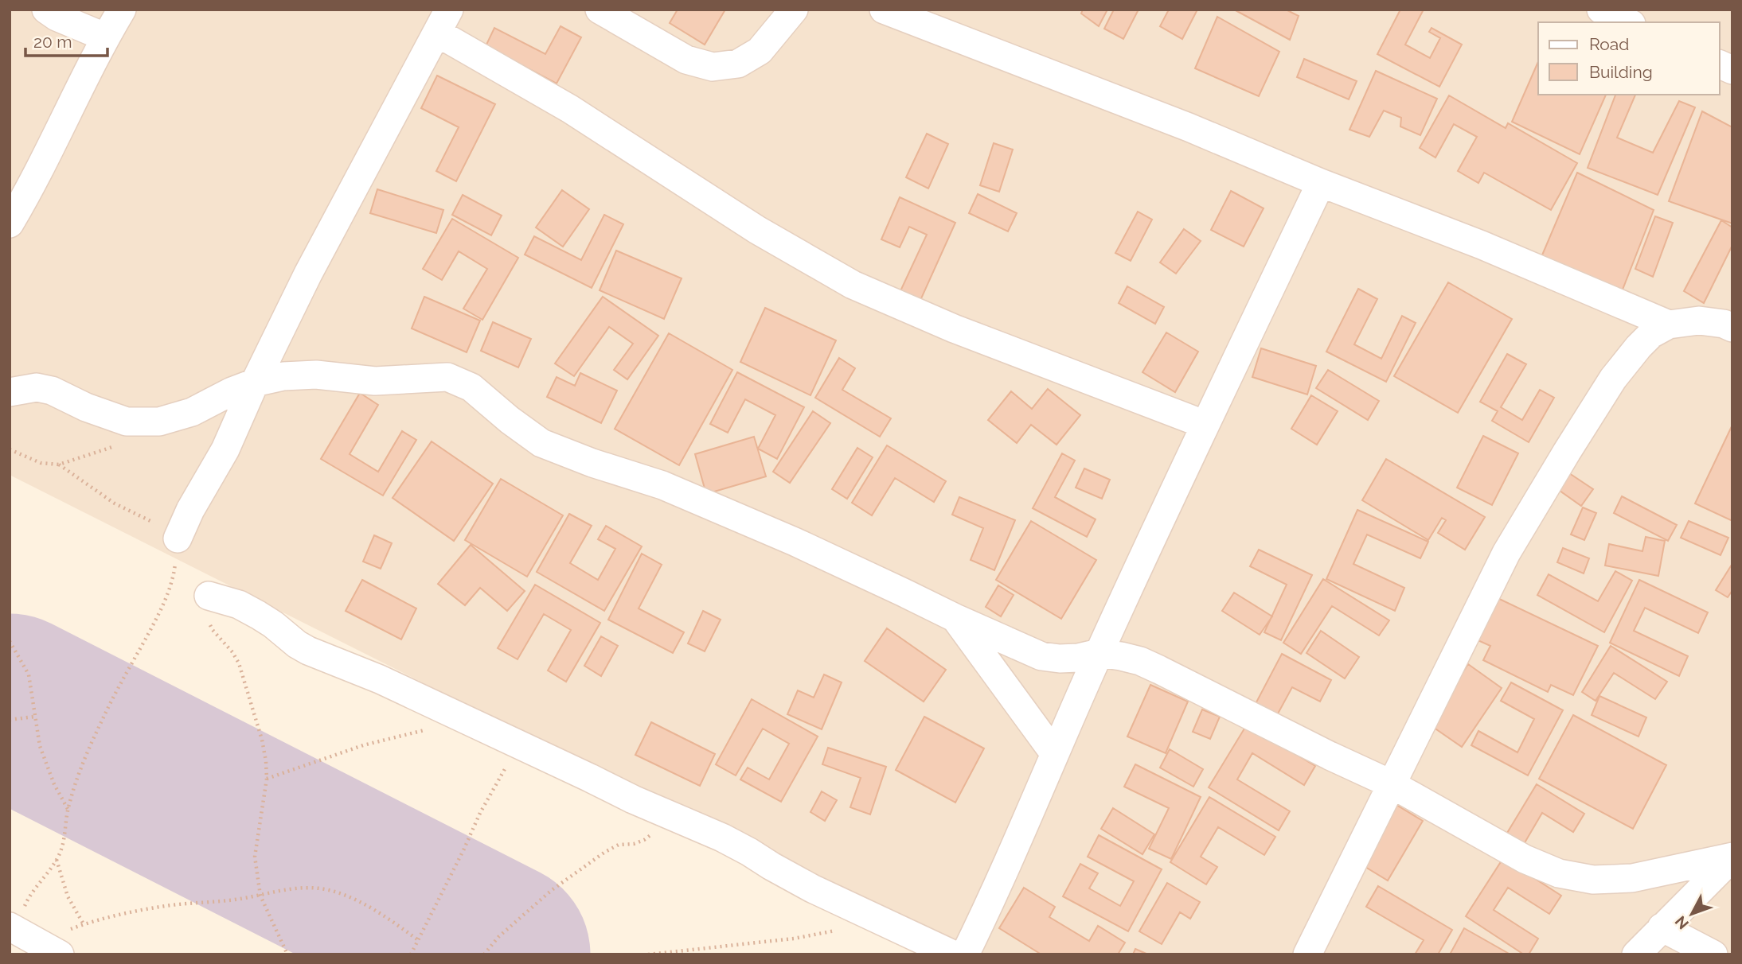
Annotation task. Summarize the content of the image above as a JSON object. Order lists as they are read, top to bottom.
{
  "legend": ["Road", "Building"],
  "scale_bar": "20 m",
  "north": "bottom left"
}
